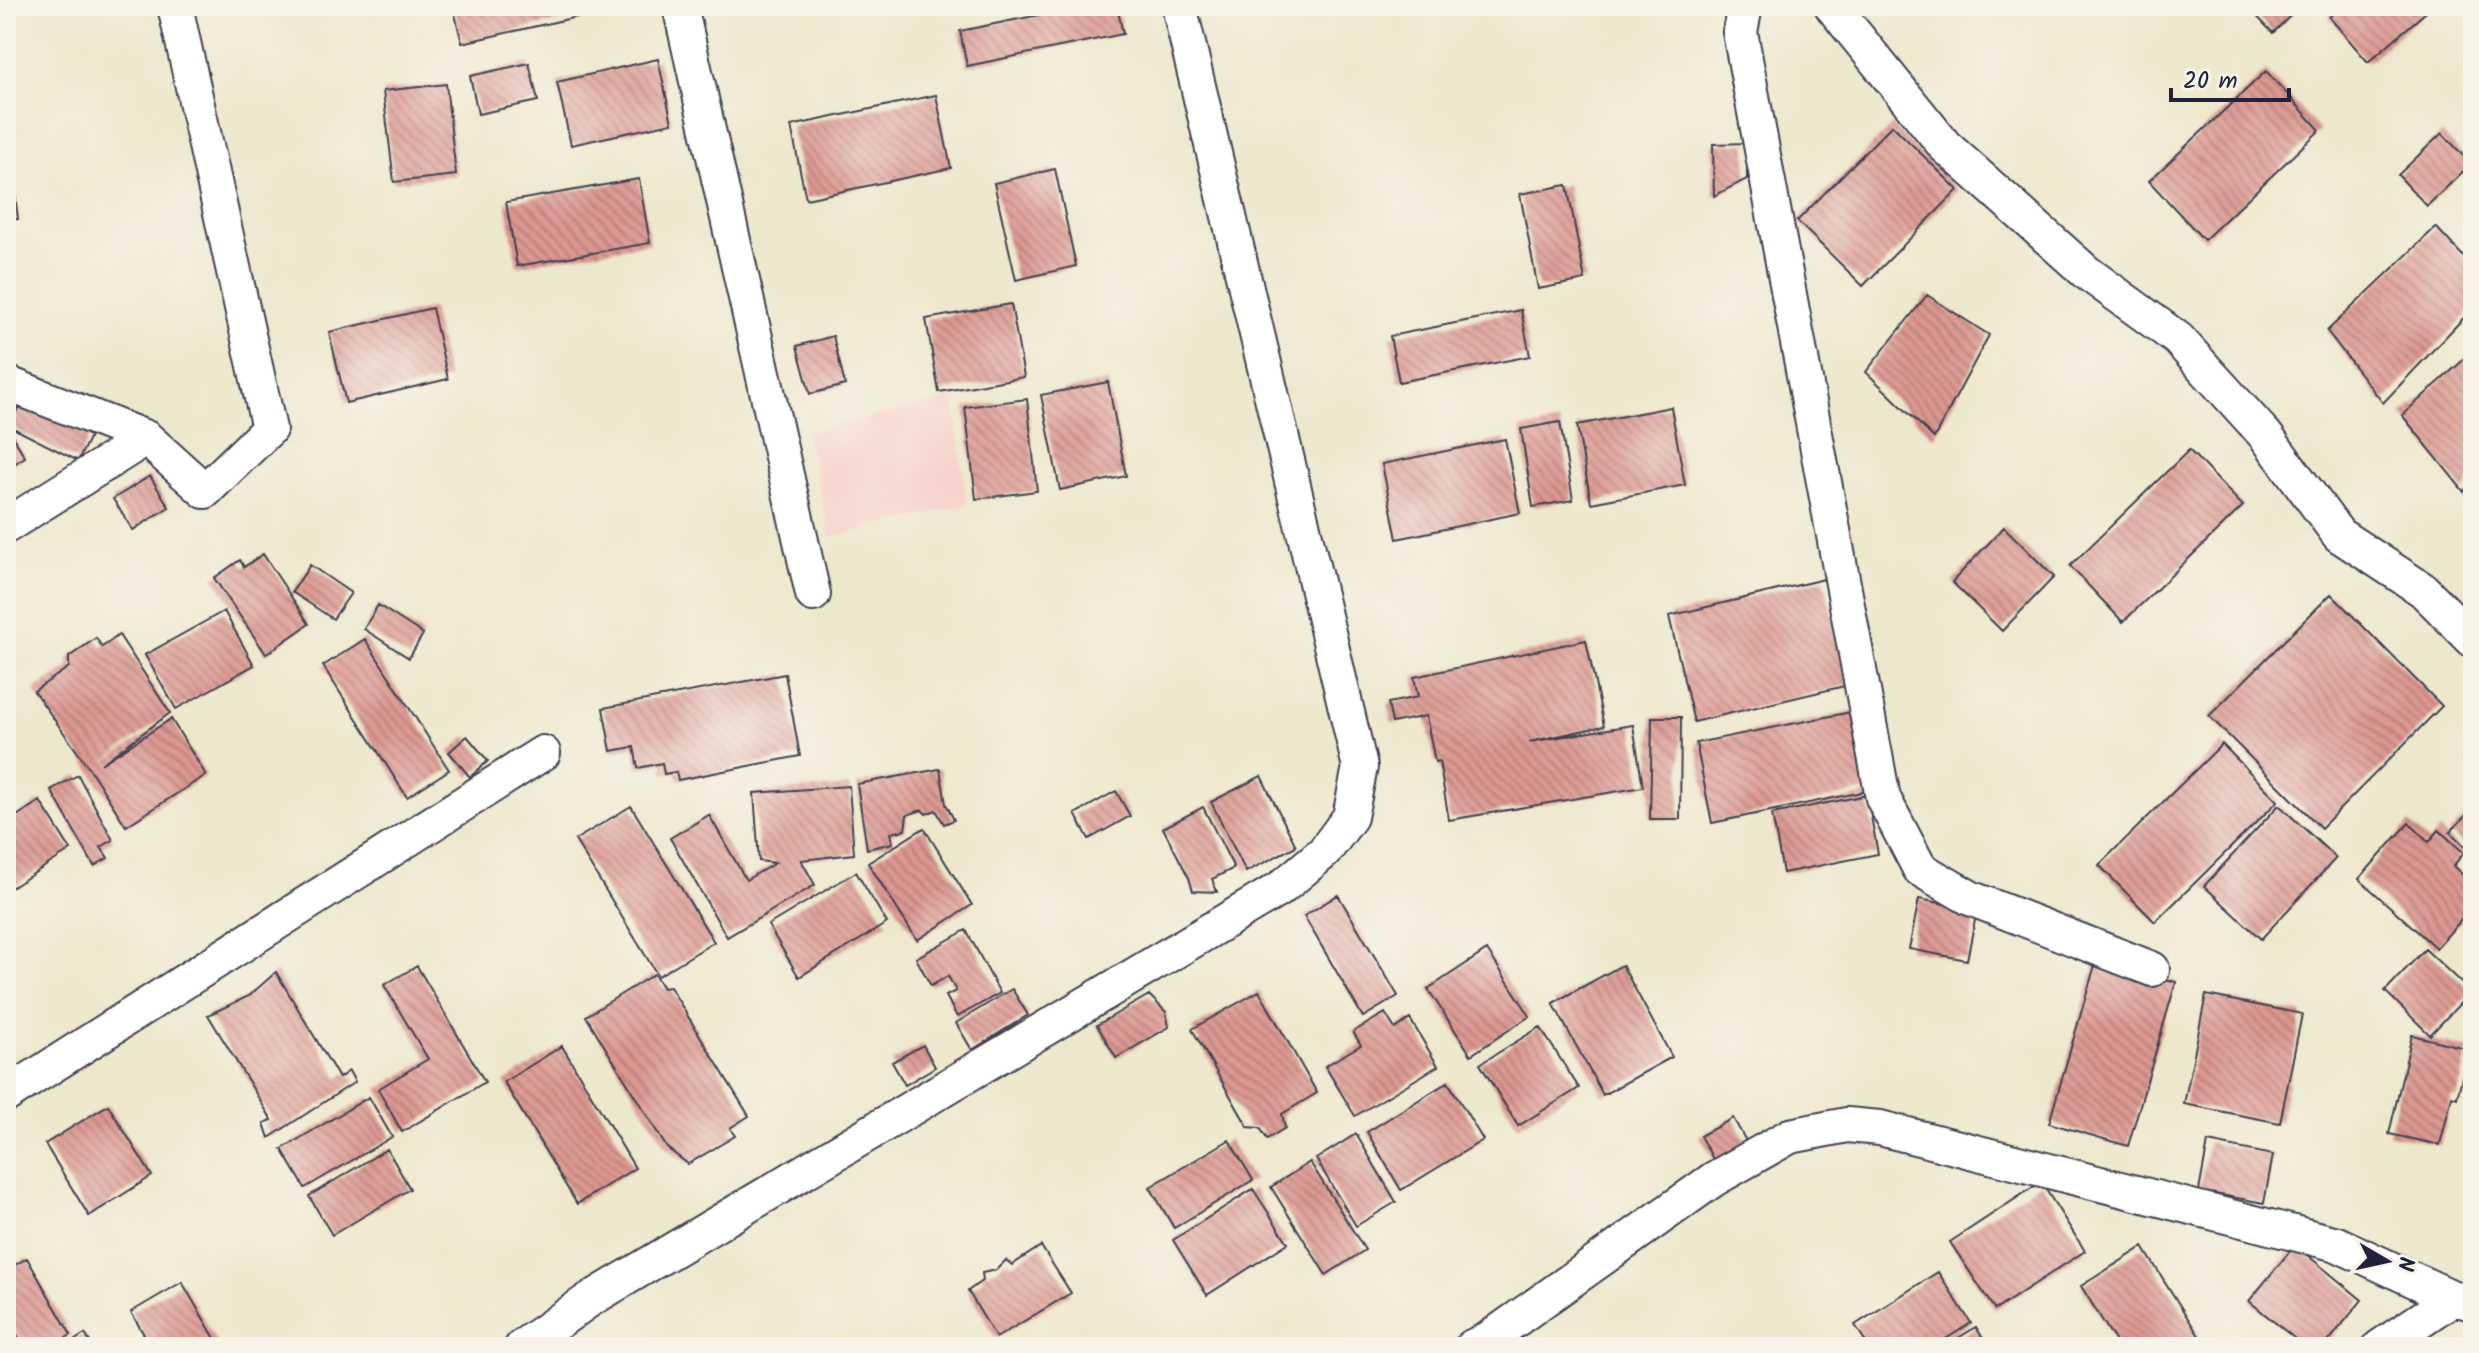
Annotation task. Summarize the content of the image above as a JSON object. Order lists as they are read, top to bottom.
{
  "scale_bar": "20 m",
  "north": "right"
}
